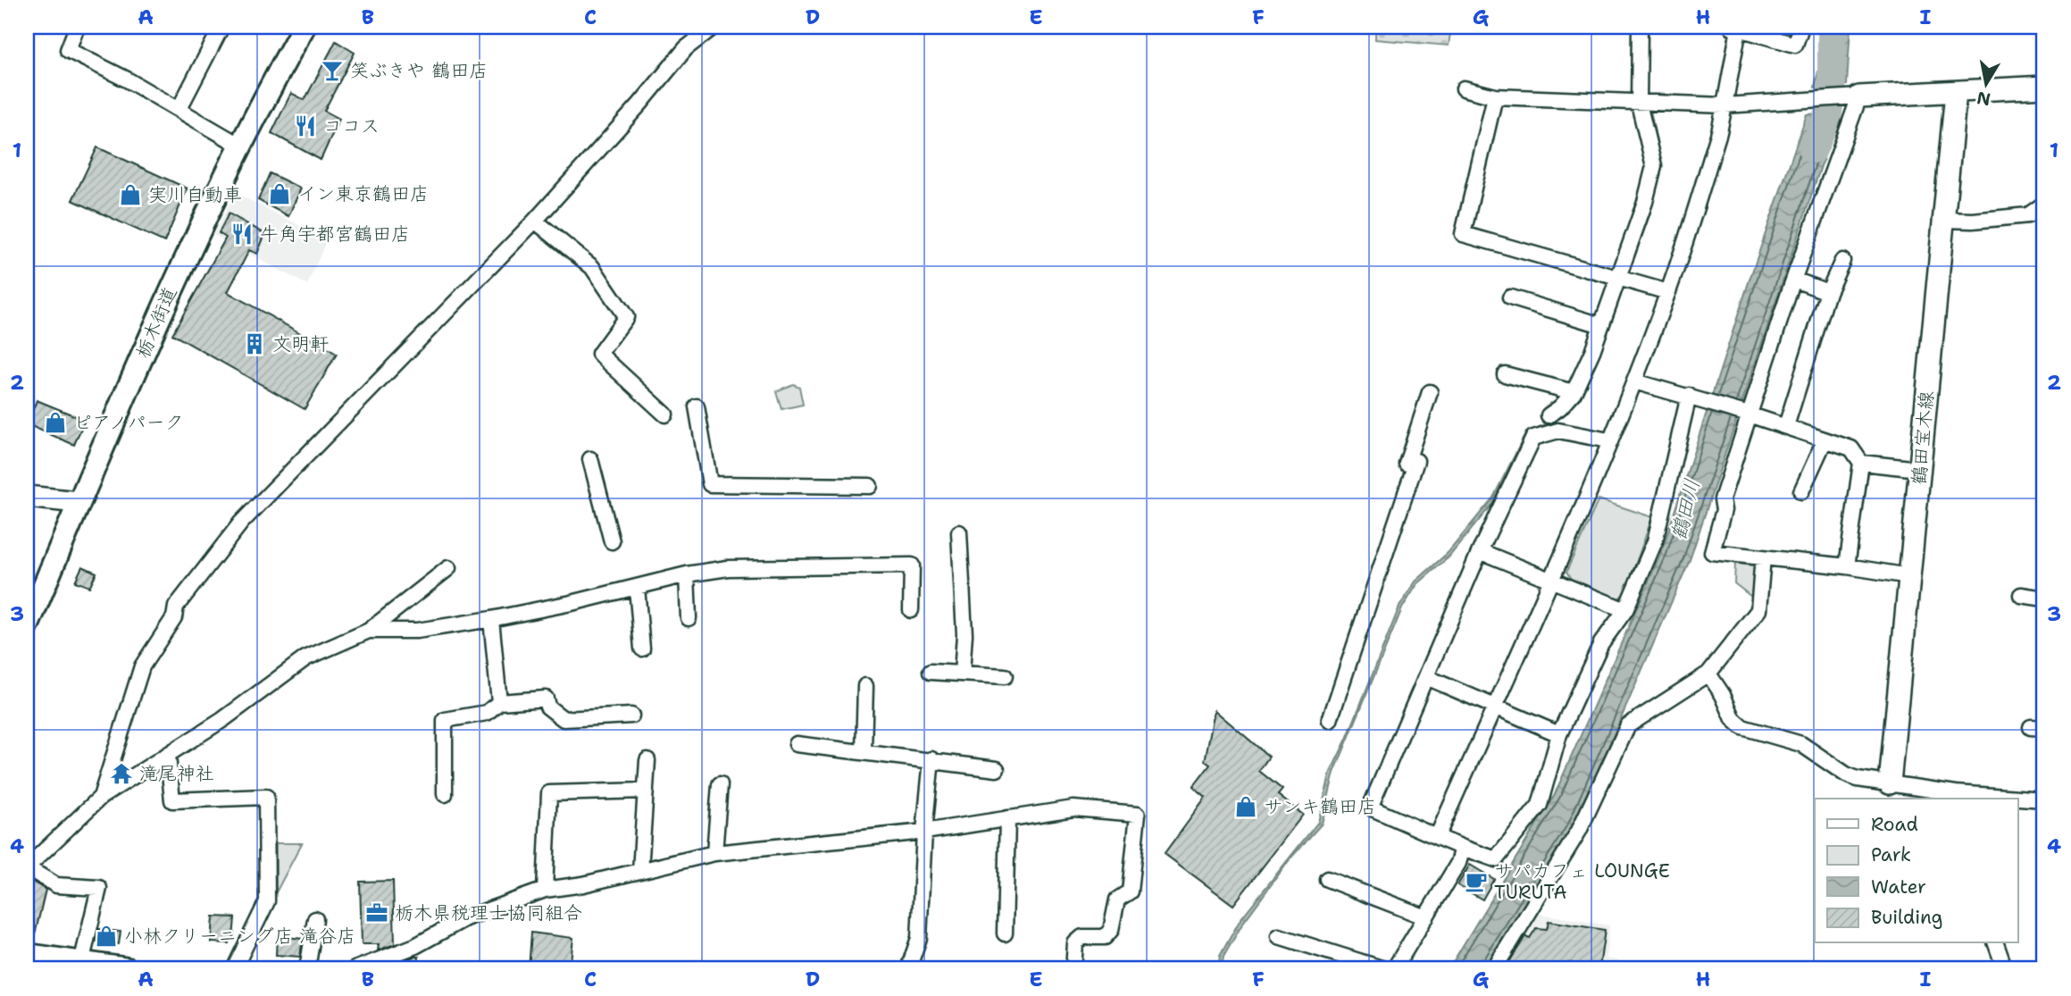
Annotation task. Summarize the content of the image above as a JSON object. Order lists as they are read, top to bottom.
{
  "streets": {
    "main road": ["栃木街道"],
    "street": ["鶴田宝木線"]
  },
  "water": ["鶴田川"],
  "places": {
    "bar": ["笑ぶきや 鶴田店"],
    "restaurant": ["ココス", "牛角宇都宮鶴田店"],
    "shop": [
      "イン東京鶴田店",
      "実川自動車",
      "ピアノパーク",
      "サンキ鶴田店",
      "小林クリーニング店 滝谷店"
    ],
    "building": ["文明軒"],
    "temple": ["滝尾神社"],
    "cafe": ["サパカフェ LOUNGE TURUTA"],
    "office": ["栃木県税理士協同組合"]
  },
  "legend": [
    "Road",
    "Park",
    "Water",
    "Building"
  ],
  "north": "bottom",
  "grid": {
    "columns": [
      "A",
      "B",
      "C",
      "D",
      "E",
      "F",
      "G",
      "H",
      "I"
    ],
    "rows": [
      "1",
      "2",
      "3",
      "4"
    ]
  }
}
